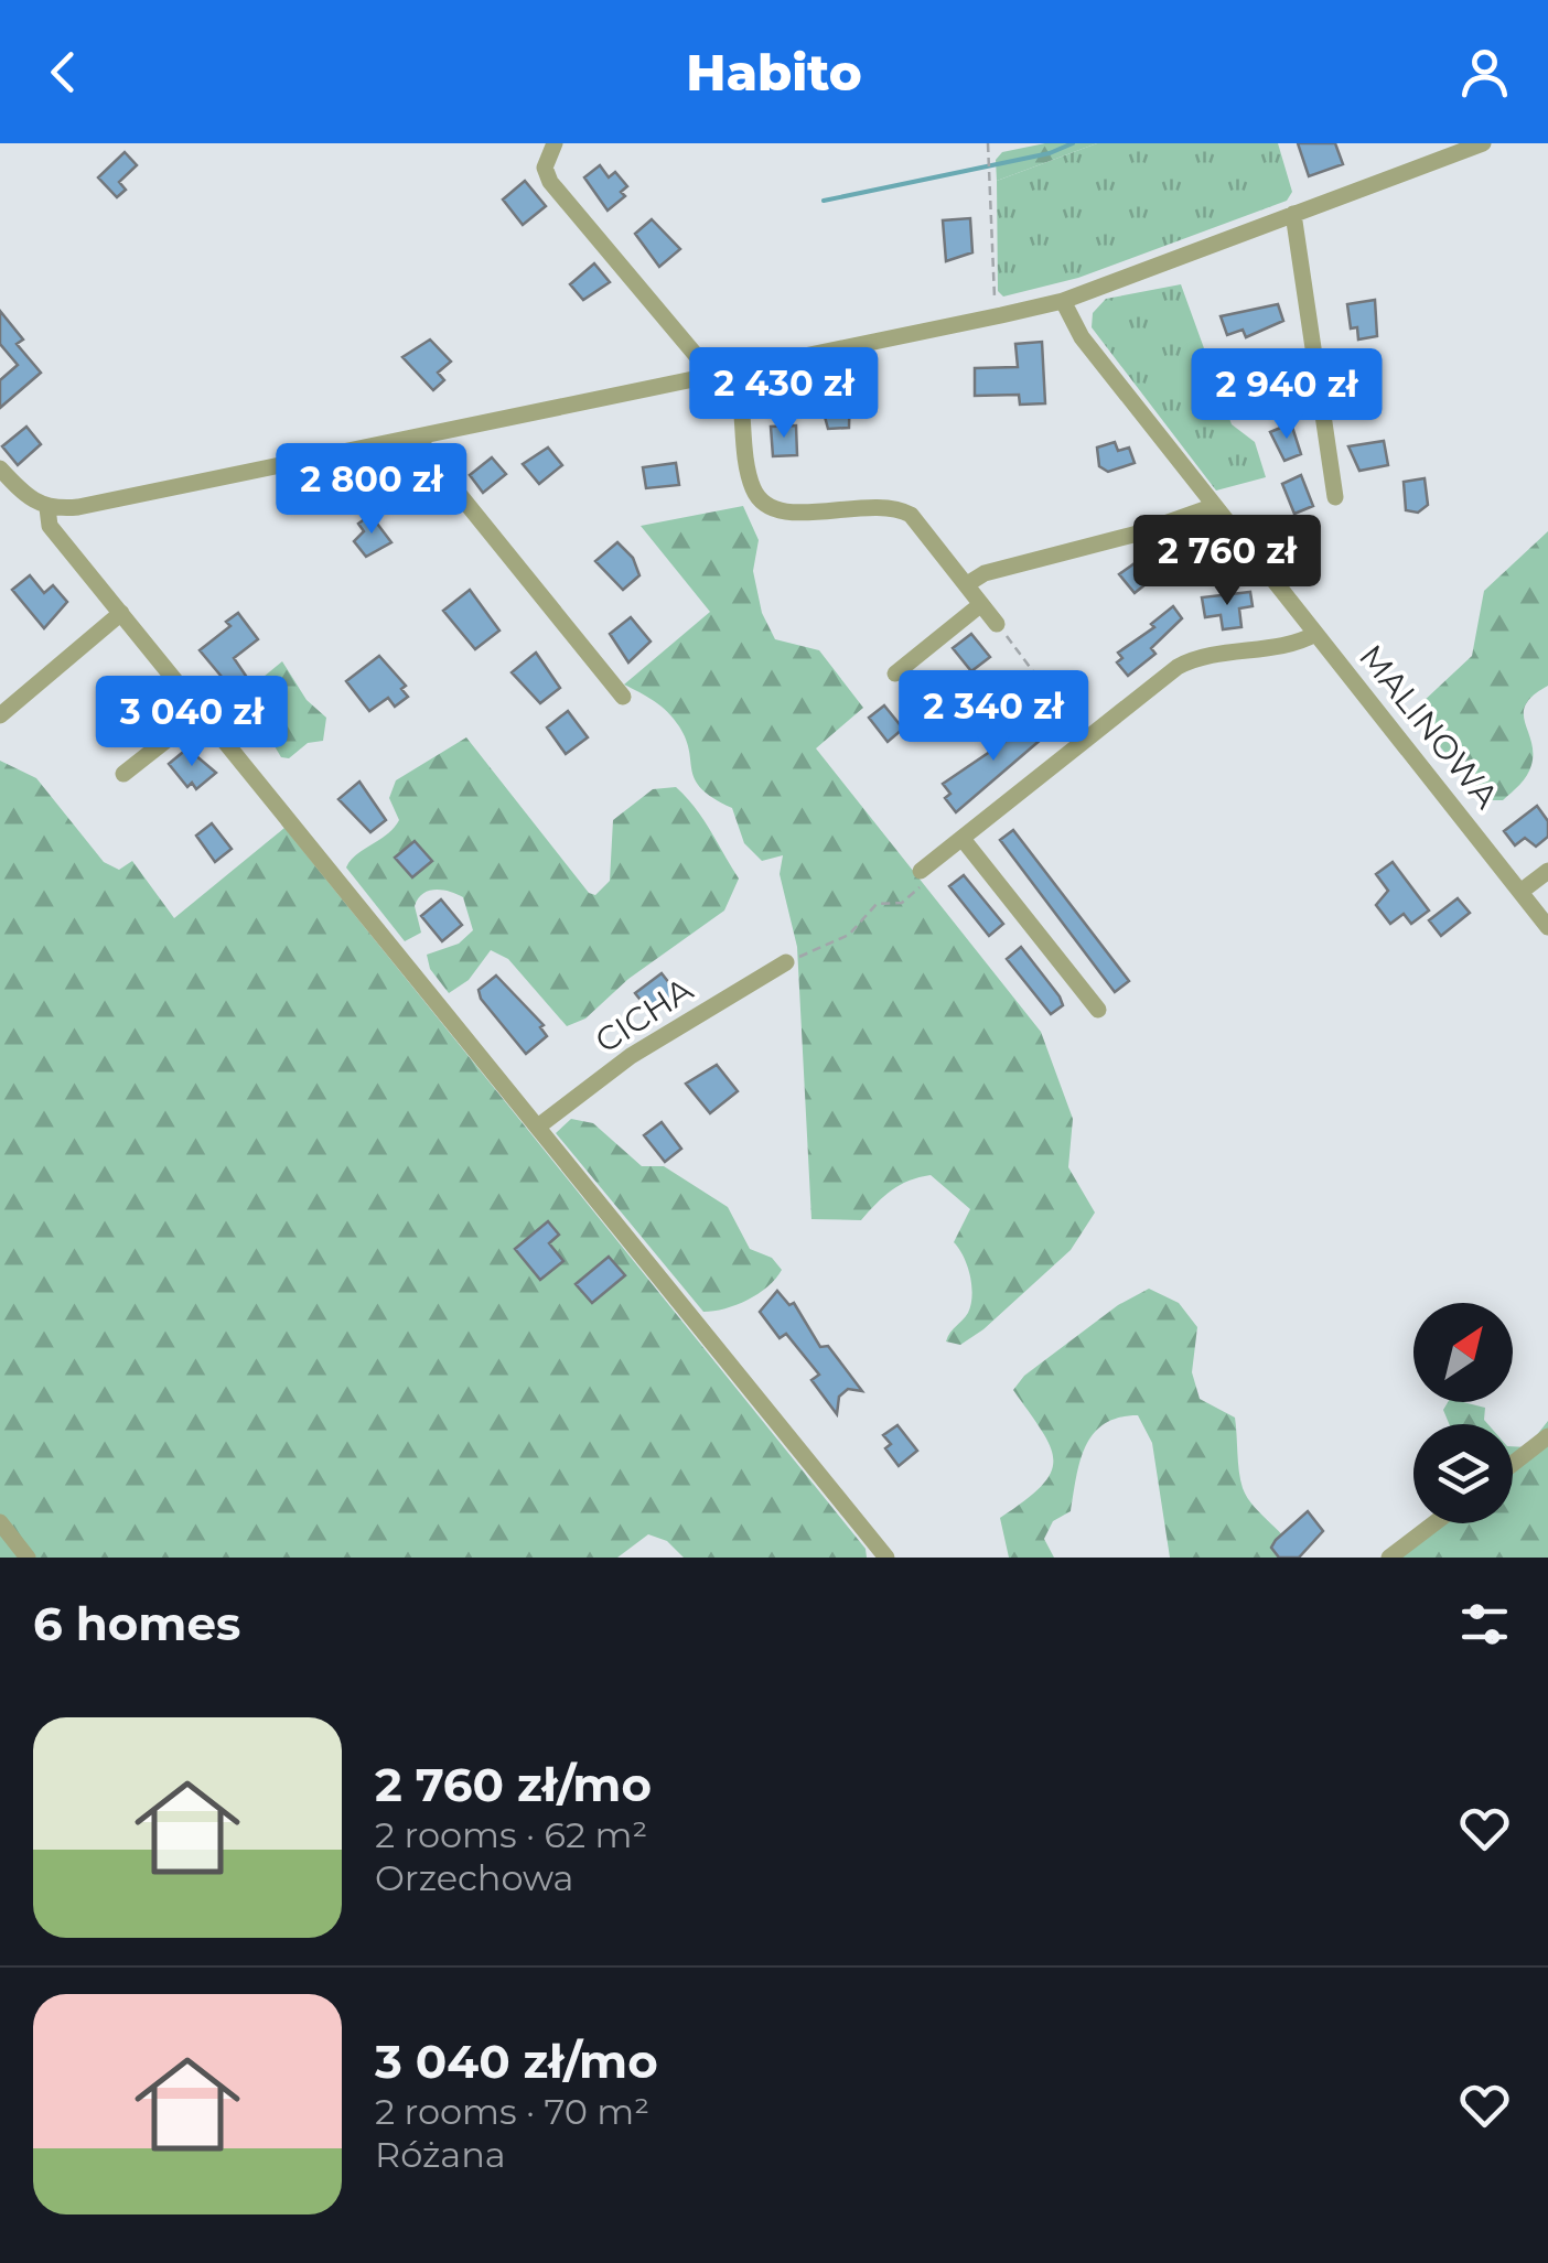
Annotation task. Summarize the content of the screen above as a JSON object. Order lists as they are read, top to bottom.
{
  "streets": {
    "street": ["MALINOWA", "CICHA"]
  },
  "north": "top right",
  "page": {
    "header": "Habito",
    "price": [
      "2 430 zł",
      "2 940 zł",
      "2 800 zł",
      "2 760 zł",
      "2 340 zł",
      "3 040 zł"
    ],
    "heading": "6 homes",
    "list": [
      {
        "name": "2 760 zł/mo",
        "note": "2 rooms · 62 m² · Orzechowa"
      },
      {
        "name": "3 040 zł/mo",
        "note": "2 rooms · 70 m² · Różana"
      }
    ]
  }
}
